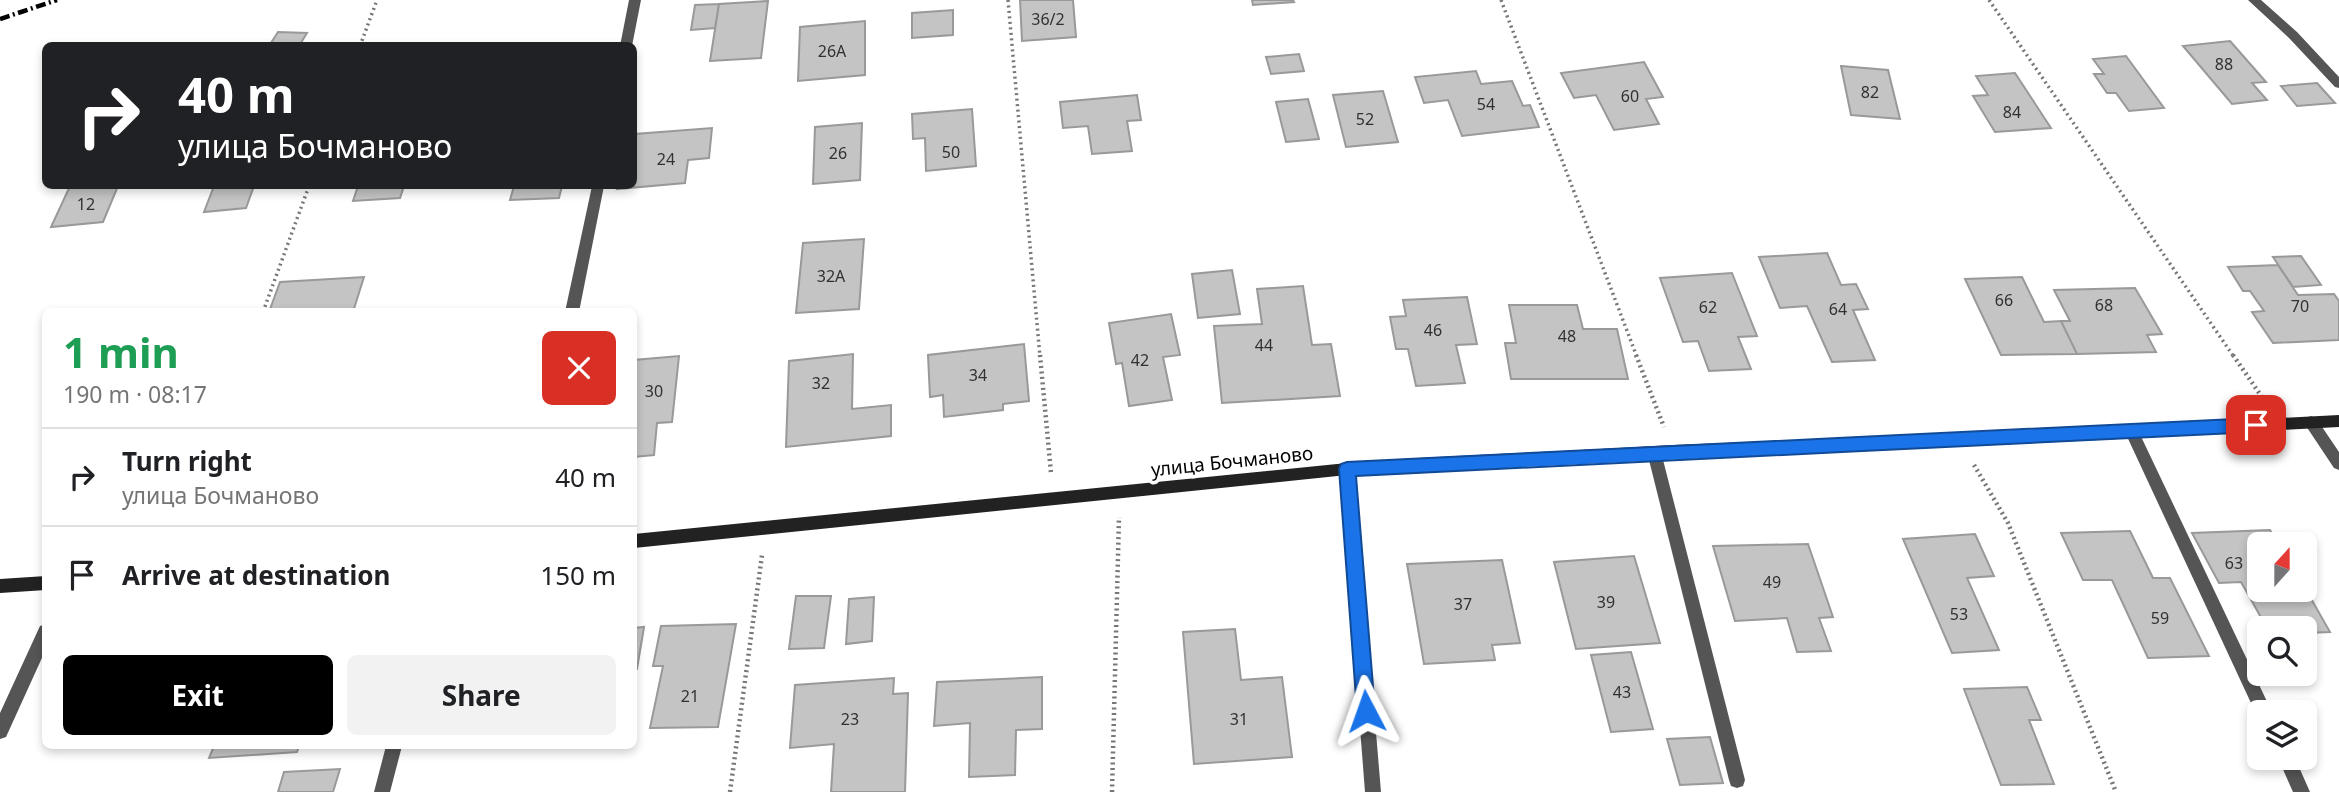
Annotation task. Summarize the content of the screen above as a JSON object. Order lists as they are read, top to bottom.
{
  "streets": {
    "main road": ["улица Бочманово"]
  },
  "house_numbers": [
    "36/2",
    "26А",
    "88",
    "82",
    "60",
    "54",
    "84",
    "52",
    "50",
    "26",
    "24",
    "12",
    "32А",
    "66",
    "68",
    "70",
    "62",
    "64",
    "46",
    "48",
    "44",
    "42",
    "34",
    "32",
    "30",
    "63",
    "49",
    "39",
    "37",
    "53",
    "59",
    "43",
    "21",
    "23",
    "31"
  ],
  "north": "top",
  "page": {
    "turn": ["40 m", "улица Бочманово"],
    "heading": ["1 min", "190 m · 08:17"],
    "list": [
      {
        "name": "Turn right",
        "note": "улица Бочманово",
        "value": "40 m"
      },
      {
        "name": "Arrive at destination",
        "value": "150 m"
      }
    ],
    "buttons": ["Exit", "Share"]
  }
}
